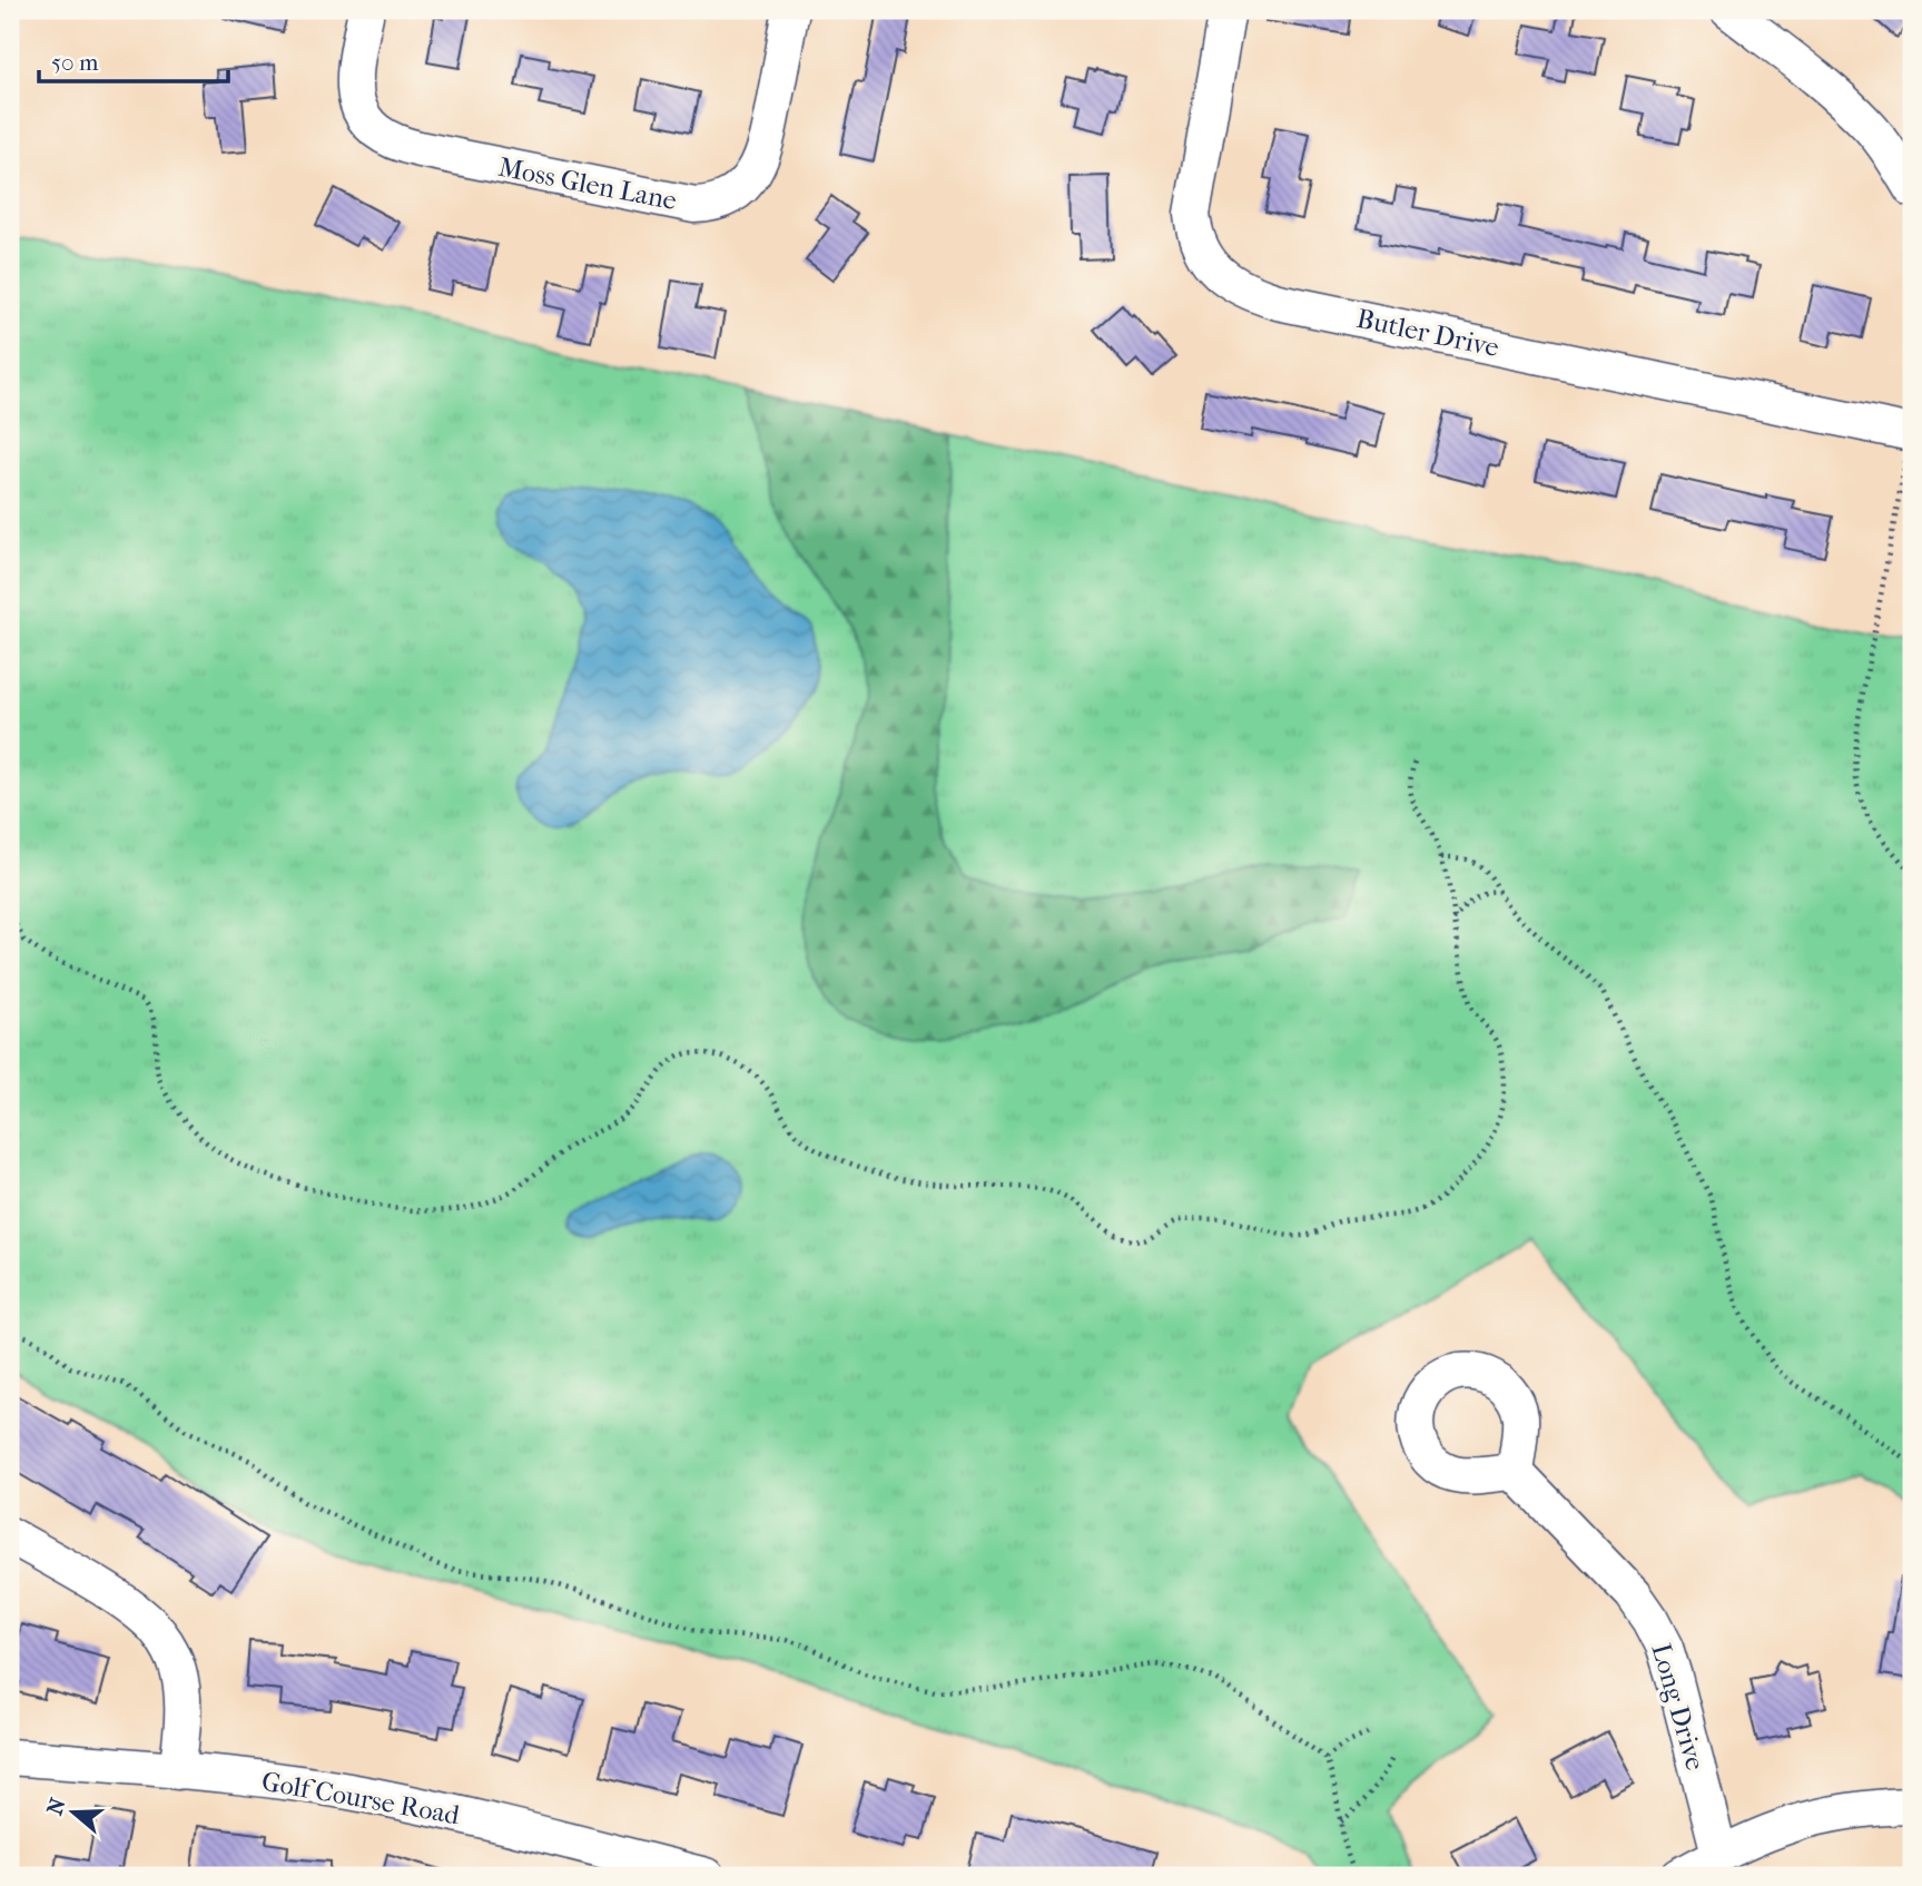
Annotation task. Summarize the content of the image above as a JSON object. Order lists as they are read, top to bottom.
{
  "streets": {
    "street": [
      "Moss Glen Lane",
      "Butler Drive",
      "Long Drive",
      "Golf Course Road"
    ]
  },
  "scale_bar": "50 m",
  "north": "left"
}
